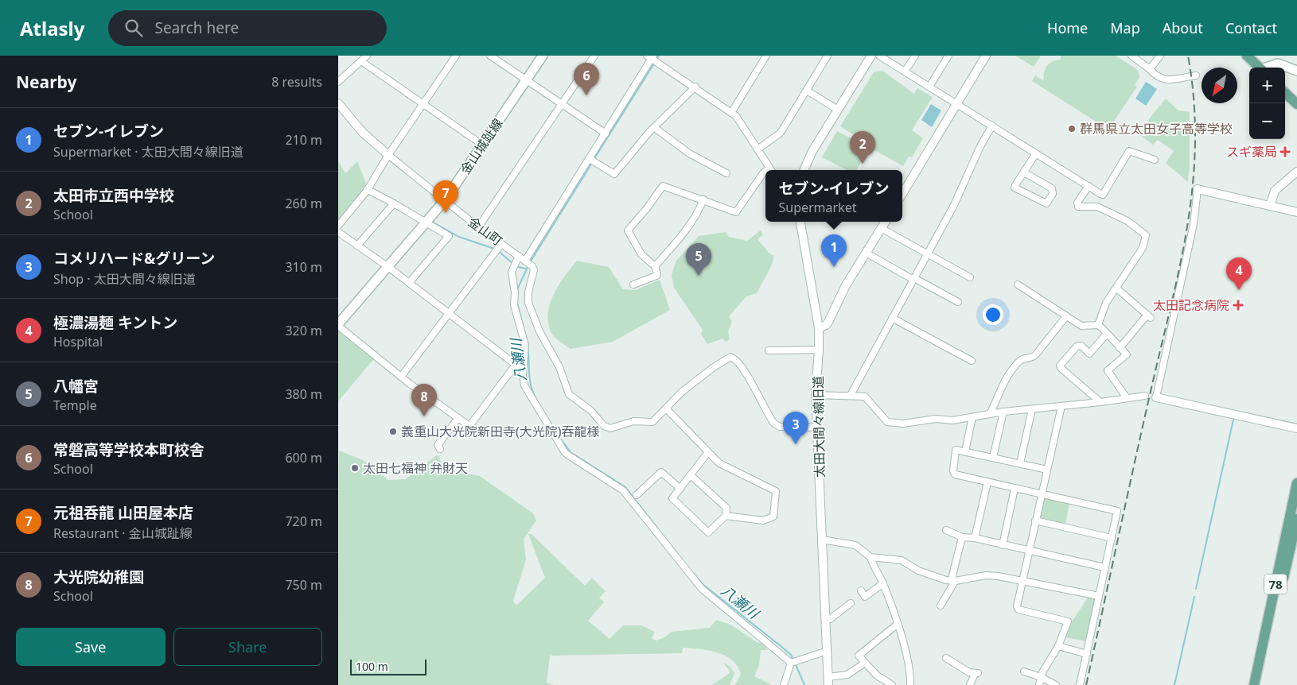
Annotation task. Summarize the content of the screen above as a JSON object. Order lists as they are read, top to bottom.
{
  "streets": {
    "main road": ["金山城趾線", "78"],
    "street": ["金山町", "太田大間々線旧道"]
  },
  "crossings": [
    ["金山城趾線", "金山町"]
  ],
  "water": ["八瀬川"],
  "places": {
    "other": ["群馬県立太田女子高等学校", "義重山大光院新田寺(大光院)吞龍様", "太田七福神 弁財天"],
    "health": ["スギ薬局", "太田記念病院"]
  },
  "scale_bar": "100 m",
  "north": "bottom left",
  "page": {
    "header": "Atlasly",
    "search": "Search here",
    "nav": [
      "Home",
      "Map",
      "About",
      "Contact"
    ],
    "heading": ["Nearby", "8 results"],
    "pins": [
      "6",
      "2",
      "7",
      "1",
      "5",
      "4",
      "8",
      "3"
    ],
    "map_buttons": ["+", "−"],
    "list": [
      {
        "mark": "1",
        "name": "セブン-イレブン",
        "note": "Supermarket · 太田大間々線旧道",
        "value": "210 m"
      },
      {
        "mark": "2",
        "name": "太田市立西中学校",
        "note": "School",
        "value": "260 m"
      },
      {
        "mark": "3",
        "name": "コメリハード&グリーン",
        "note": "Shop · 太田大間々線旧道",
        "value": "310 m"
      },
      {
        "mark": "4",
        "name": "極濃湯麺 キントン",
        "note": "Hospital",
        "value": "320 m"
      },
      {
        "mark": "5",
        "name": "八幡宮",
        "note": "Temple",
        "value": "380 m"
      },
      {
        "mark": "6",
        "name": "常磐高等学校本町校舎",
        "note": "School",
        "value": "600 m"
      },
      {
        "mark": "7",
        "name": "元祖呑龍 山田屋本店",
        "note": "Restaurant · 金山城趾線",
        "value": "720 m"
      },
      {
        "mark": "8",
        "name": "大光院幼稚園",
        "note": "School",
        "value": "750 m"
      }
    ],
    "popup": ["セブン-イレブン", "Supermarket"],
    "buttons": ["Save", "Share"],
    "scale": "100 m"
  }
}
